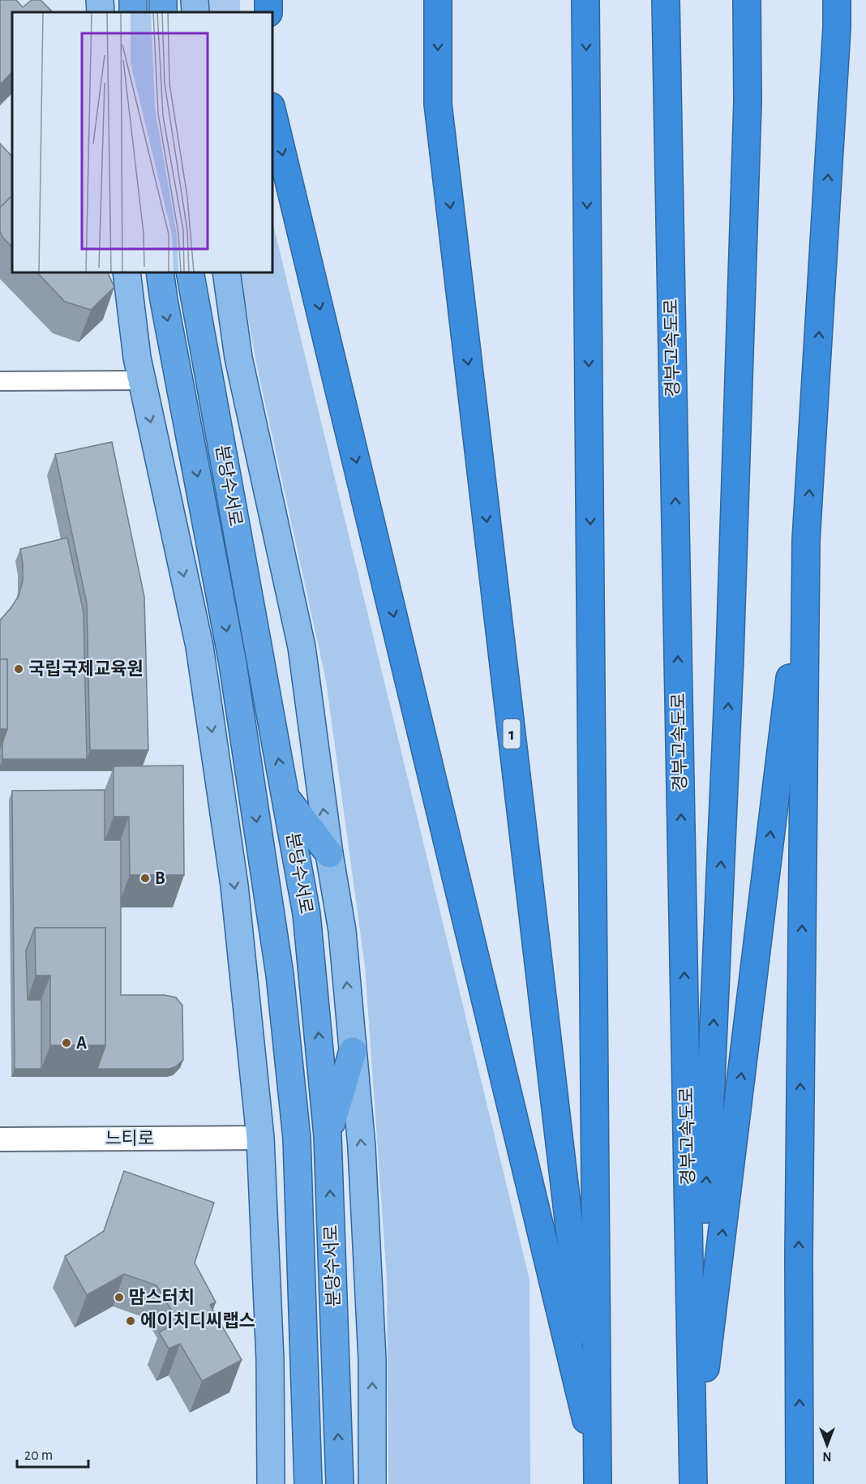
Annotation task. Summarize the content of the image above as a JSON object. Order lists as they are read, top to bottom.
{
  "streets": {
    "highway": ["경부고속도로", "분당수서로", "1"],
    "street": ["느티로"]
  },
  "places": [
    "국립국제교육원",
    "B",
    "A",
    "맘스터치",
    "에이치디씨랩스"
  ],
  "scale_bar": "20 m",
  "north": "bottom"
}
